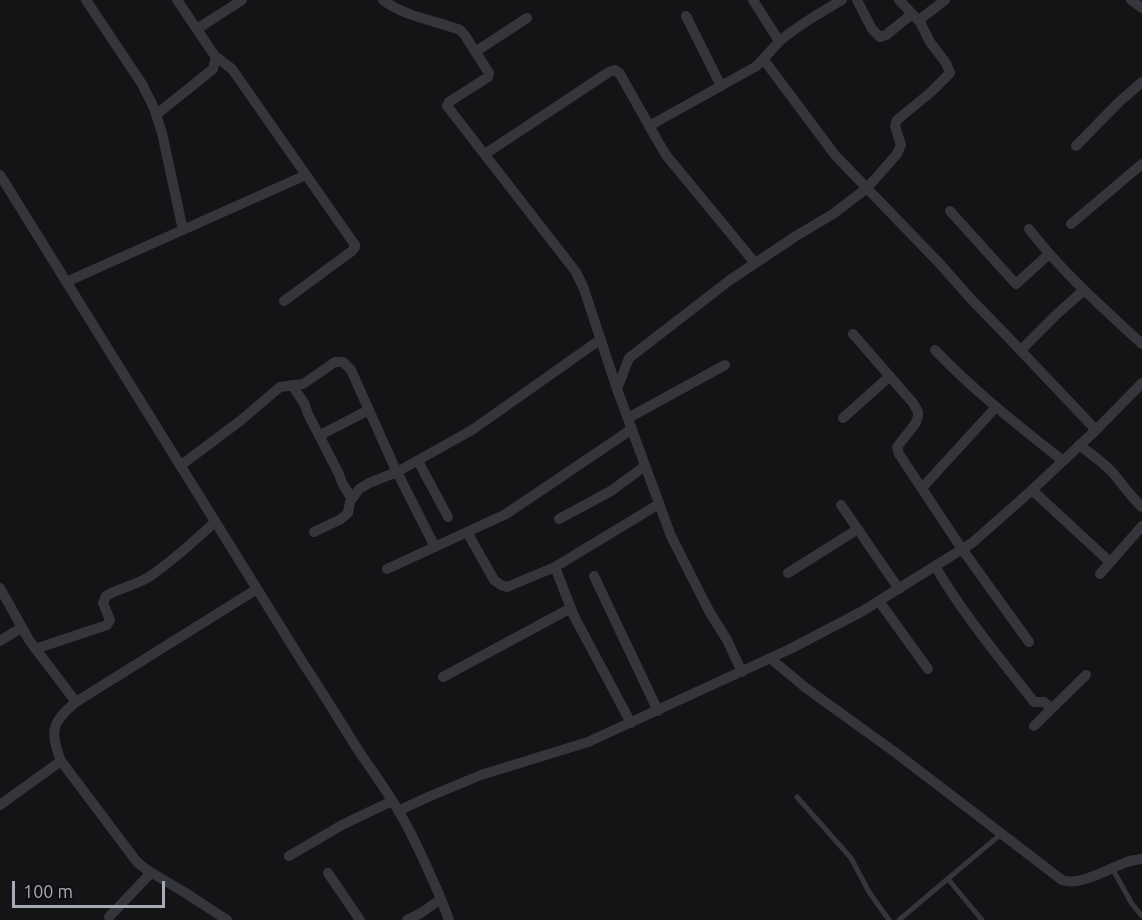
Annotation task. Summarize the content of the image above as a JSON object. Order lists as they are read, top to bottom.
{
  "scale_bar": "100 m"
}
